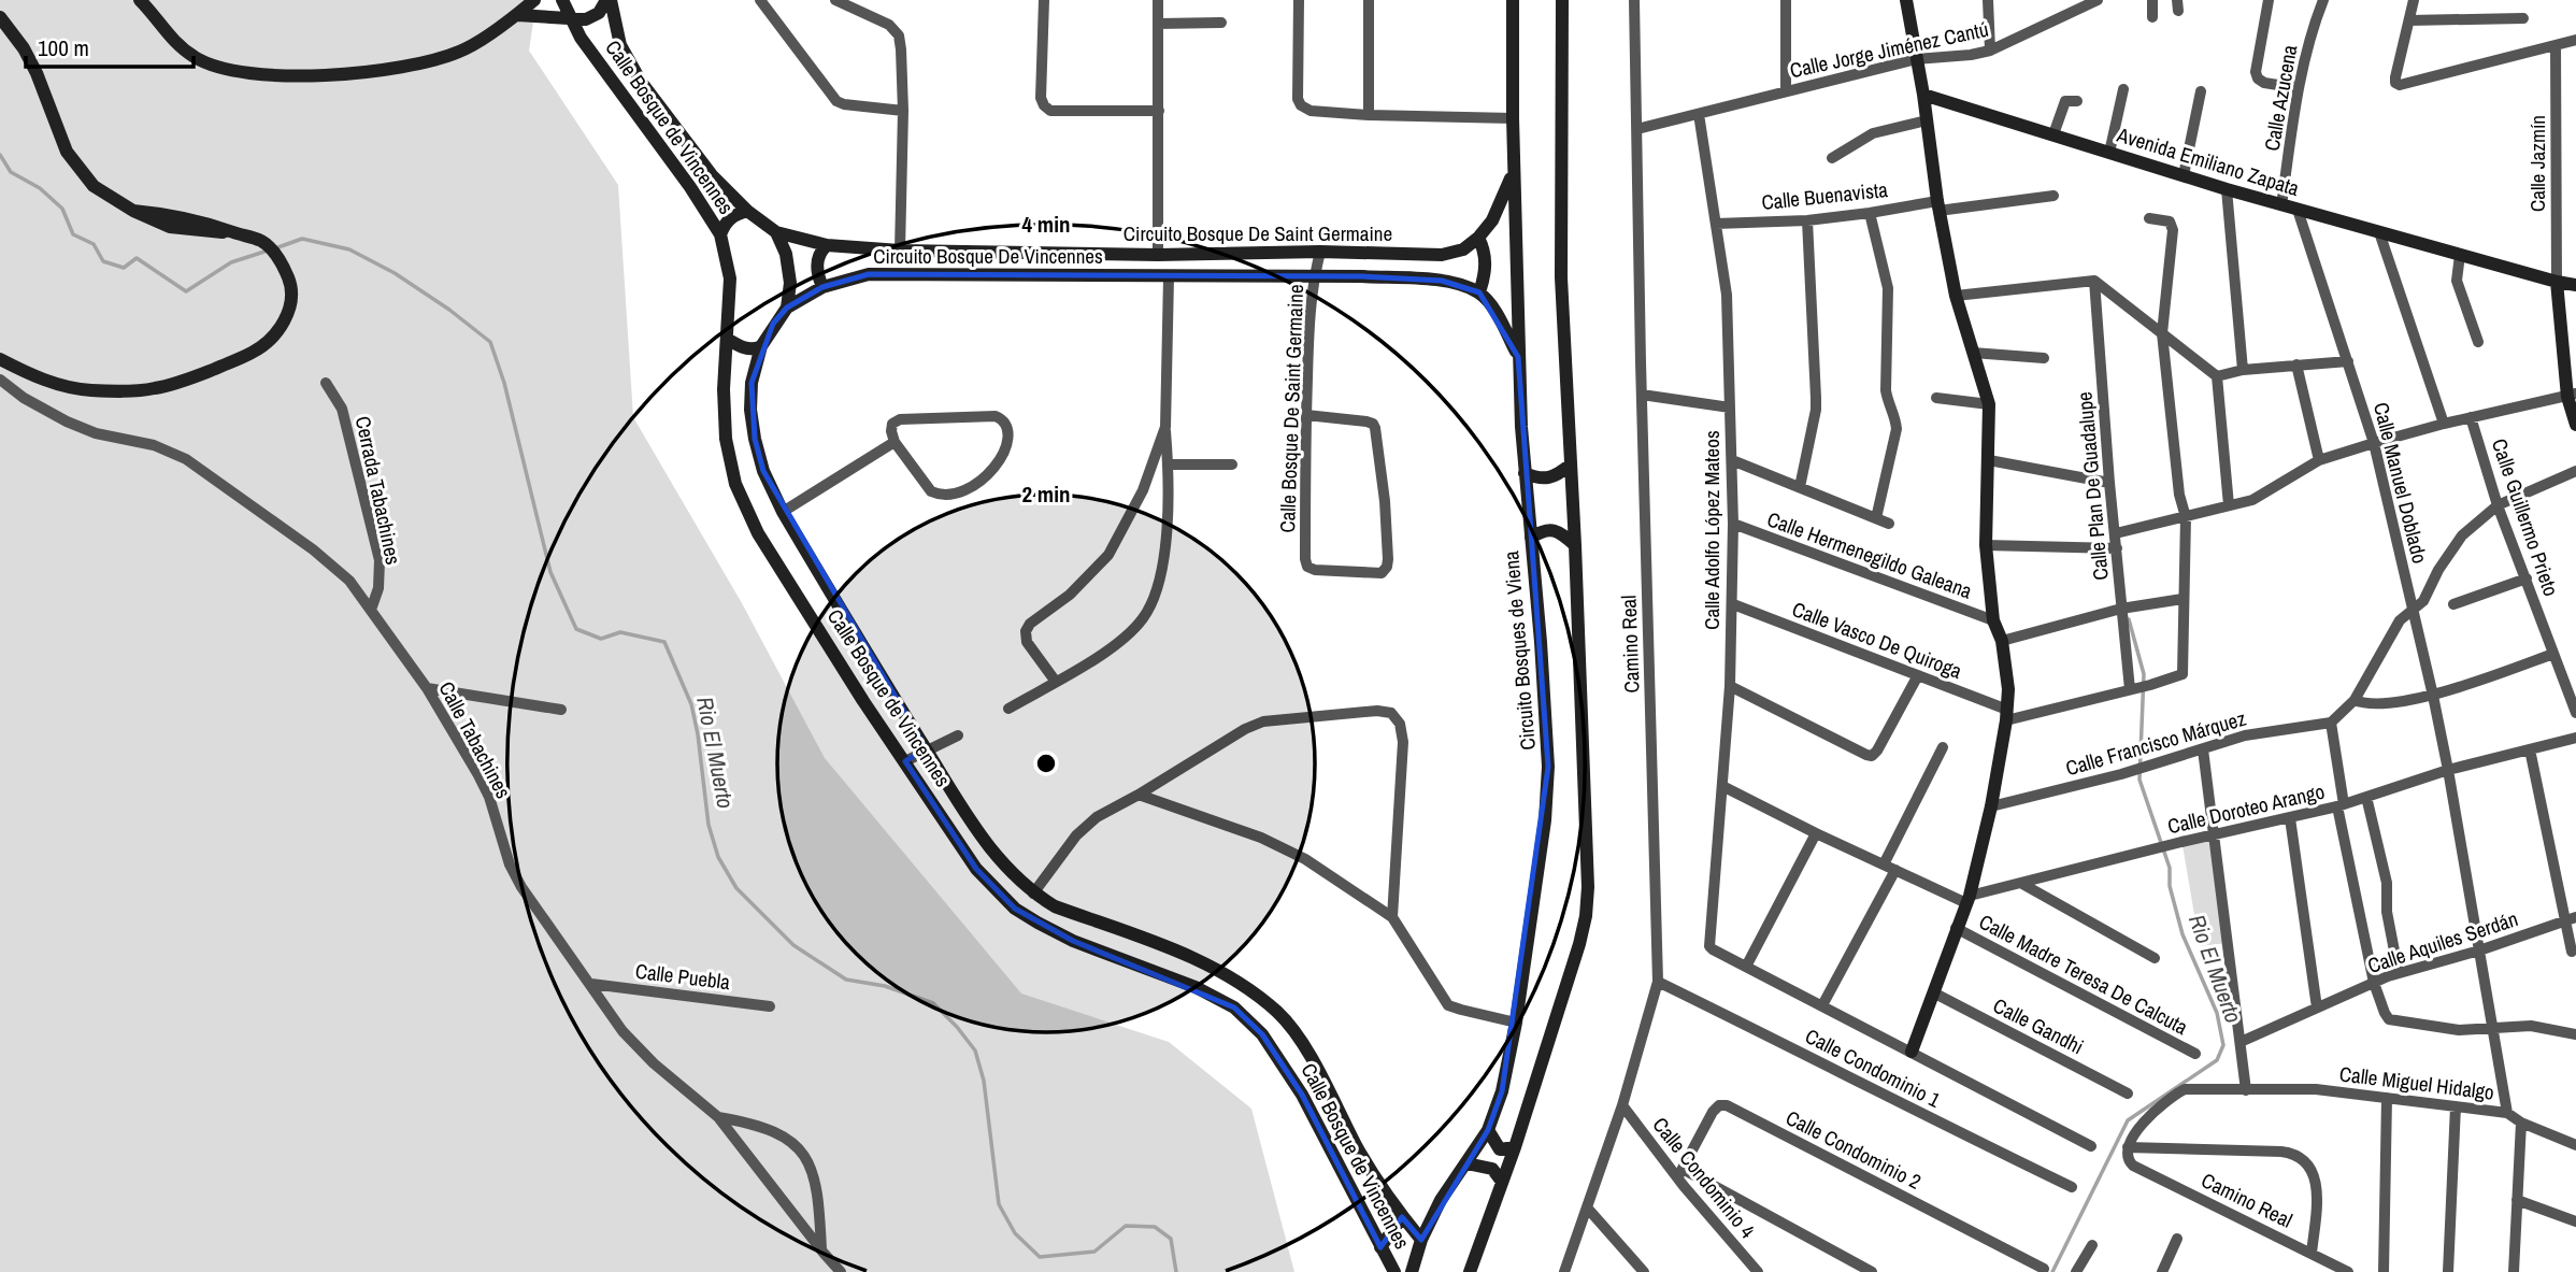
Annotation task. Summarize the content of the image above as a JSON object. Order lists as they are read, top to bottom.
{
  "streets": {
    "main road": [
      "Calle Bosque de Vincennes",
      "Avenida Emiliano Zapata",
      "Circuito Bosque De Saint Germaine",
      "Circuito Bosque De Vincennes",
      "Circuito Bosques de Viena"
    ],
    "street": [
      "Calle Jorge Jiménez Cantú",
      "Calle Azucena",
      "Calle Jazmín",
      "Calle Buenavista",
      "Calle Bosque De Saint Germaine",
      "Calle Manuel Doblado",
      "Calle Plan De Guadalupe",
      "Cerrada Tabachines",
      "Calle Guillermo Prieto",
      "Calle Adolfo López Mateos",
      "Calle Hermenegildo Galeana",
      "Calle Vasco De Quiroga",
      "Camino Real",
      "Calle Tabachines",
      "Calle Francisco Márquez",
      "Calle Doroteo Arango",
      "Calle Aquiles Serdán",
      "Calle Madre Teresa De Calcuta",
      "Calle Puebla",
      "Calle Gandhi",
      "Calle Condominio 1",
      "Calle Miguel Hidalgo",
      "Calle Condominio 2",
      "Calle Condominio 4"
    ]
  },
  "crossings": [
    ["Calle Jorge Jiménez Cantú", "Calle Adolfo López Mateos"],
    ["Calle Jorge Jiménez Cantú", "Camino Real"],
    ["Calle Azucena", "Avenida Emiliano Zapata"],
    ["Calle Bosque de Vincennes", "Circuito Bosque De Saint Germaine"],
    ["Calle Bosque de Vincennes", "Circuito Bosque De Vincennes"],
    ["Calle Bosque de Vincennes", "Circuito Bosques de Viena"],
    ["Avenida Emiliano Zapata", "Calle Jazmín"],
    ["Avenida Emiliano Zapata", "Calle Manuel Doblado"],
    ["Calle Buenavista", "Calle Adolfo López Mateos"],
    ["Circuito Bosque De Saint Germaine", "Calle Bosque De Saint Germaine"],
    ["Circuito Bosque De Vincennes", "Calle Bosque De Saint Germaine"],
    ["Calle Manuel Doblado", "Calle Doroteo Arango"],
    ["Calle Manuel Doblado", "Calle Aquiles Serdán"],
    ["Calle Manuel Doblado", "Calle Miguel Hidalgo"],
    ["Cerrada Tabachines", "Calle Tabachines"],
    ["Calle Adolfo López Mateos", "Calle Hermenegildo Galeana"],
    ["Calle Adolfo López Mateos", "Calle Vasco De Quiroga"],
    ["Camino Real", "Calle Condominio 1"],
    ["Camino Real", "Calle Miguel Hidalgo"],
    ["Camino Real", "Calle Condominio 4"],
    ["Calle Tabachines", "Calle Puebla"],
    ["Calle Condominio 2", "Calle Condominio 4"]
  ],
  "water": ["Rio El Muerto"],
  "scale_bar": "100 m",
  "rings": ["4 min", "2 min"]
}
